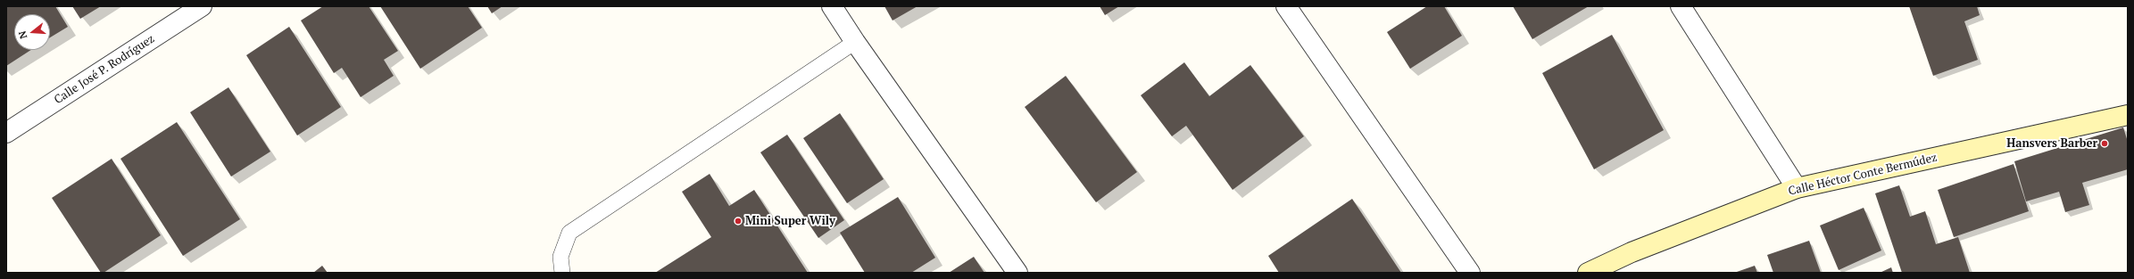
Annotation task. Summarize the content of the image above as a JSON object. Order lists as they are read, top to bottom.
{
  "streets": {
    "street": ["Calle José P. Rodríguez", "Calle Héctor Conte Bermúdez"]
  },
  "places": ["Hansvers Barber", "Mini Super Wily"],
  "north": "left"
}
